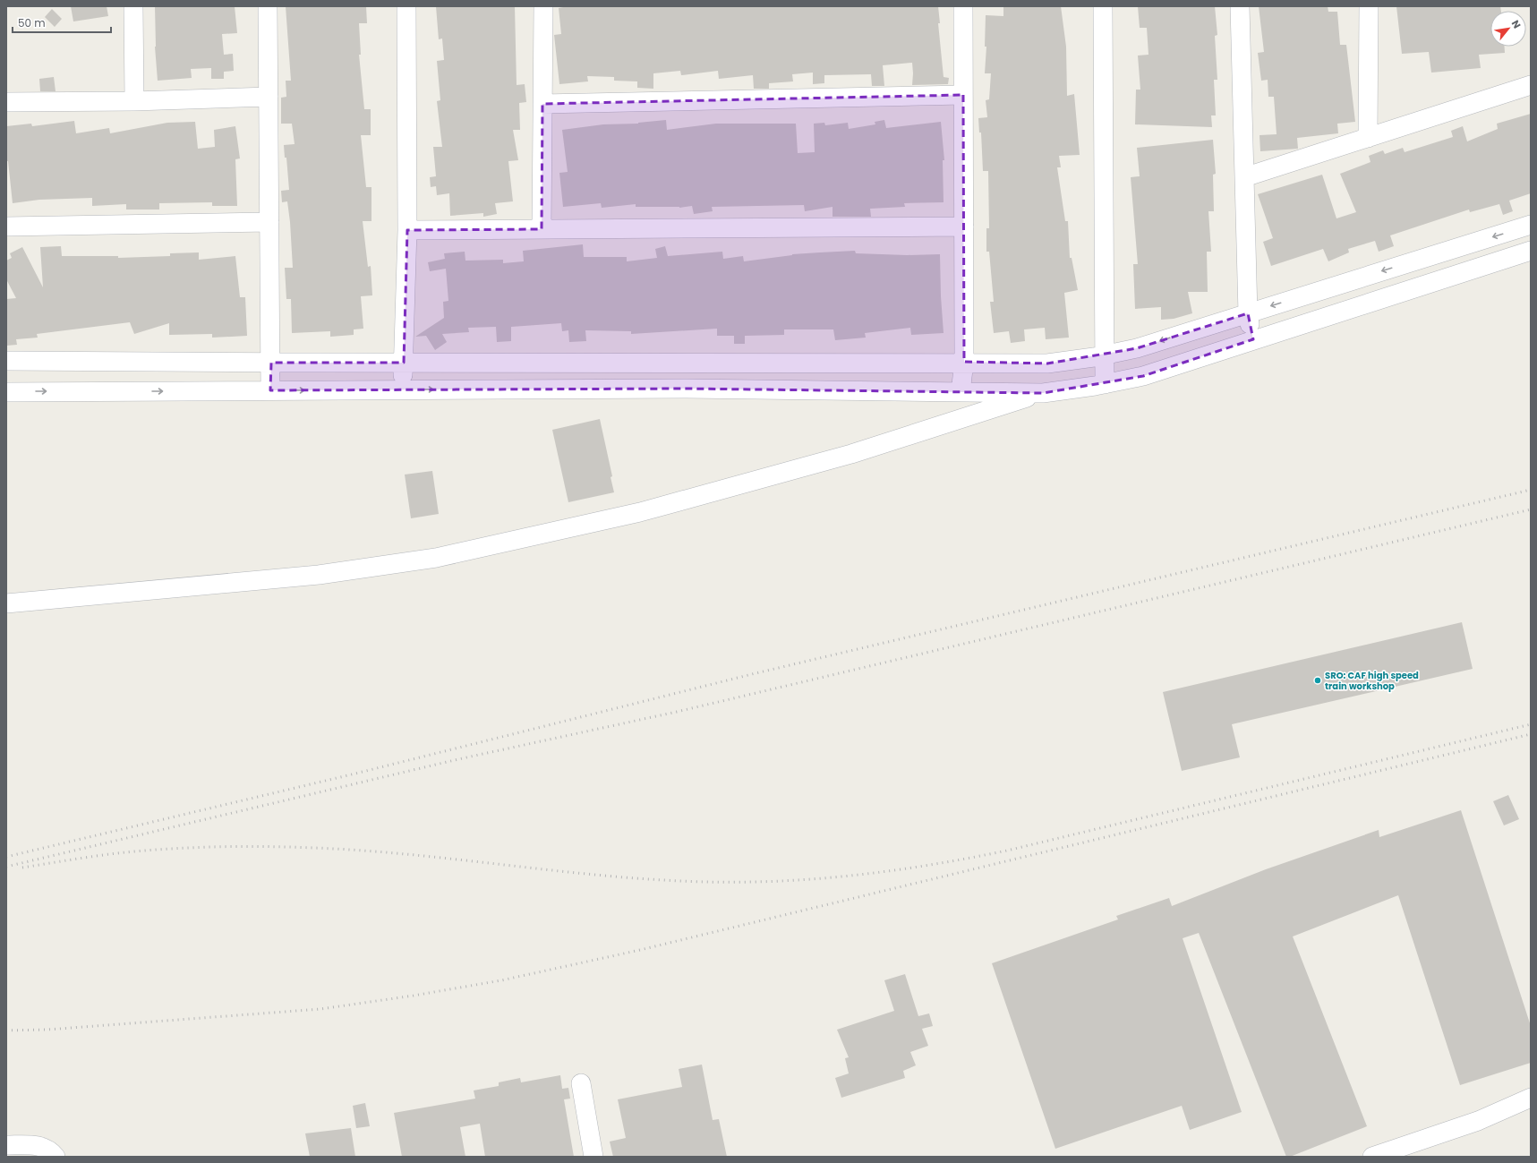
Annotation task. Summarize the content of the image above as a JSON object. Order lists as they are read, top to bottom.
{
  "places": ["SRO: CAF high speed train workshop"],
  "scale_bar": "50 m",
  "north": "top right"
}
